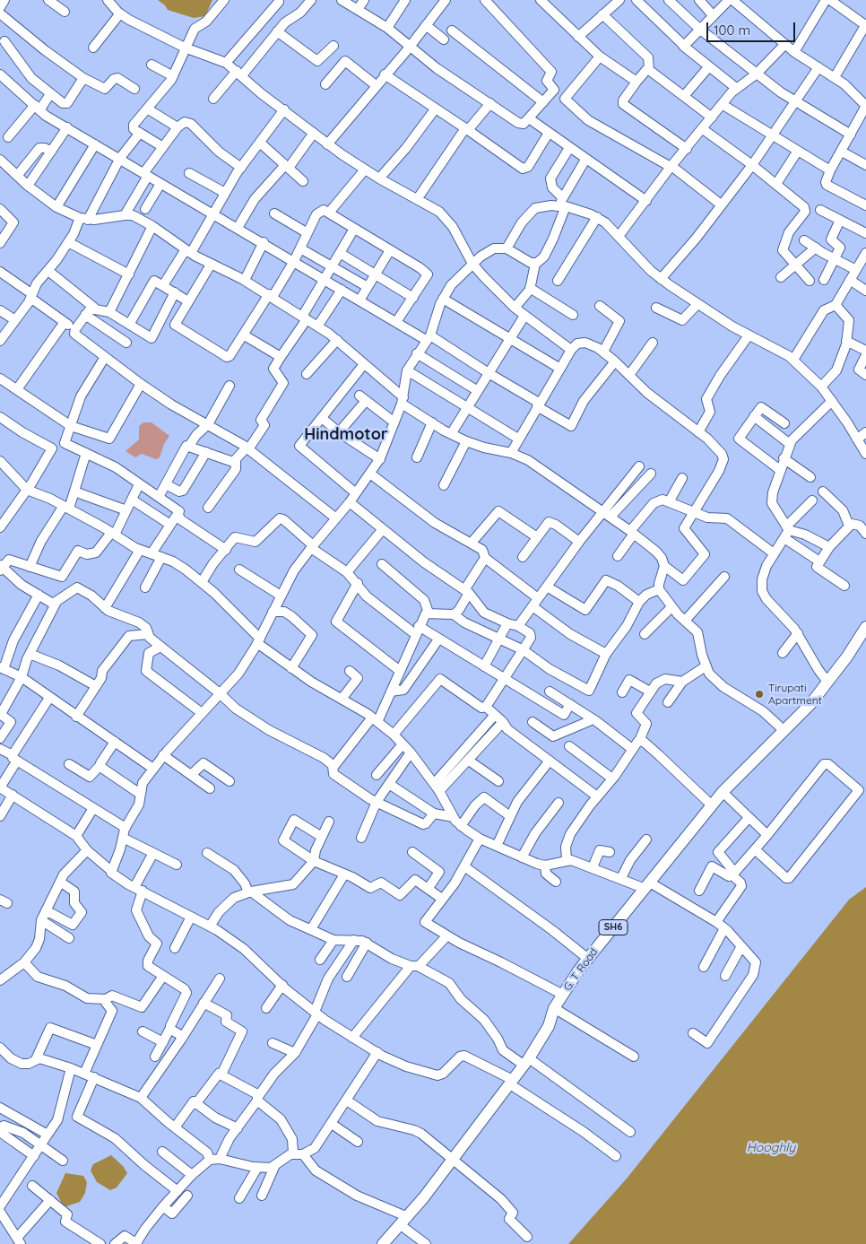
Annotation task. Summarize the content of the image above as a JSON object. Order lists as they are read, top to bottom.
{
  "streets": {
    "main road": ["SH6", "G. T. Road"]
  },
  "districts": ["Hindmotor"],
  "water": ["Hooghly"],
  "places": ["Tirupati Apartment"],
  "scale_bar": "100 m"
}
